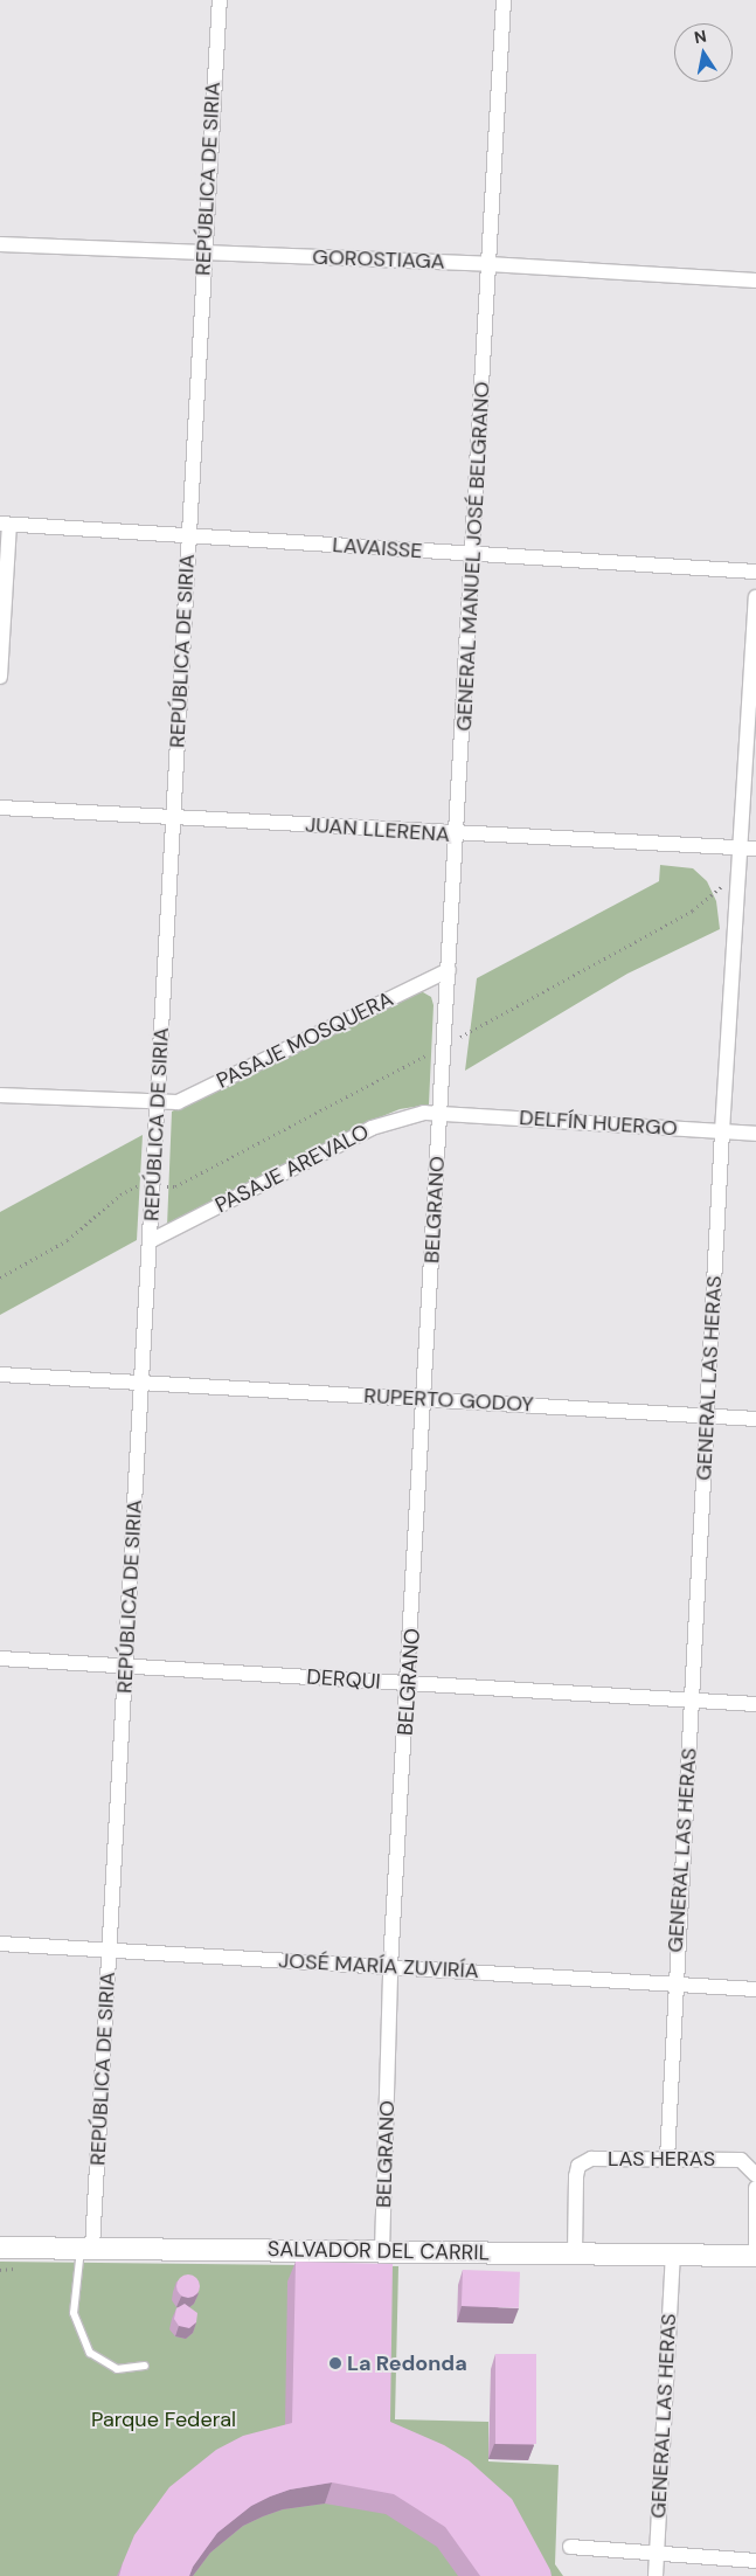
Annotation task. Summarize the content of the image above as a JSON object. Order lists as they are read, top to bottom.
{
  "streets": {
    "main road": ["SALVADOR DEL CARRIL"],
    "street": [
      "REPÚBLICA DE SIRIA",
      "GOROSTIAGA",
      "LAVAISSE",
      "GENERAL MANUEL JOSÉ BELGRANO",
      "JUAN LLERENA",
      "PASAJE MOSQUERA",
      "DELFÍN HUERGO",
      "PASAJE AREVALO",
      "BELGRANO",
      "GENERAL LAS HERAS",
      "RUPERTO GODOY",
      "DERQUI",
      "JOSÉ MARÍA ZUVIRÍA",
      "LAS HERAS"
    ]
  },
  "crossings": [
    ["REPÚBLICA DE SIRIA", "GOROSTIAGA"],
    ["REPÚBLICA DE SIRIA", "LAVAISSE"],
    ["REPÚBLICA DE SIRIA", "JUAN LLERENA"],
    ["REPÚBLICA DE SIRIA", "PASAJE MOSQUERA"],
    ["REPÚBLICA DE SIRIA", "PASAJE AREVALO"],
    ["REPÚBLICA DE SIRIA", "RUPERTO GODOY"],
    ["REPÚBLICA DE SIRIA", "DERQUI"],
    ["REPÚBLICA DE SIRIA", "JOSÉ MARÍA ZUVIRÍA"],
    ["REPÚBLICA DE SIRIA", "SALVADOR DEL CARRIL"],
    ["GOROSTIAGA", "GENERAL MANUEL JOSÉ BELGRANO"],
    ["LAVAISSE", "GENERAL MANUEL JOSÉ BELGRANO"],
    ["GENERAL MANUEL JOSÉ BELGRANO", "JUAN LLERENA"],
    ["GENERAL MANUEL JOSÉ BELGRANO", "PASAJE MOSQUERA"],
    ["GENERAL MANUEL JOSÉ BELGRANO", "DELFÍN HUERGO"],
    ["GENERAL MANUEL JOSÉ BELGRANO", "PASAJE AREVALO"],
    ["GENERAL MANUEL JOSÉ BELGRANO", "BELGRANO"],
    ["JUAN LLERENA", "GENERAL LAS HERAS"],
    ["DELFÍN HUERGO", "PASAJE AREVALO"],
    ["DELFÍN HUERGO", "BELGRANO"],
    ["DELFÍN HUERGO", "GENERAL LAS HERAS"],
    ["PASAJE AREVALO", "BELGRANO"],
    ["BELGRANO", "RUPERTO GODOY"],
    ["BELGRANO", "DERQUI"],
    ["BELGRANO", "JOSÉ MARÍA ZUVIRÍA"],
    ["BELGRANO", "SALVADOR DEL CARRIL"],
    ["GENERAL LAS HERAS", "RUPERTO GODOY"],
    ["GENERAL LAS HERAS", "DERQUI"],
    ["GENERAL LAS HERAS", "JOSÉ MARÍA ZUVIRÍA"],
    ["GENERAL LAS HERAS", "LAS HERAS"],
    ["GENERAL LAS HERAS", "SALVADOR DEL CARRIL"],
    ["LAS HERAS", "SALVADOR DEL CARRIL"]
  ],
  "parks": ["Parque Federal"],
  "places": ["La Redonda"],
  "north": "top"
}
